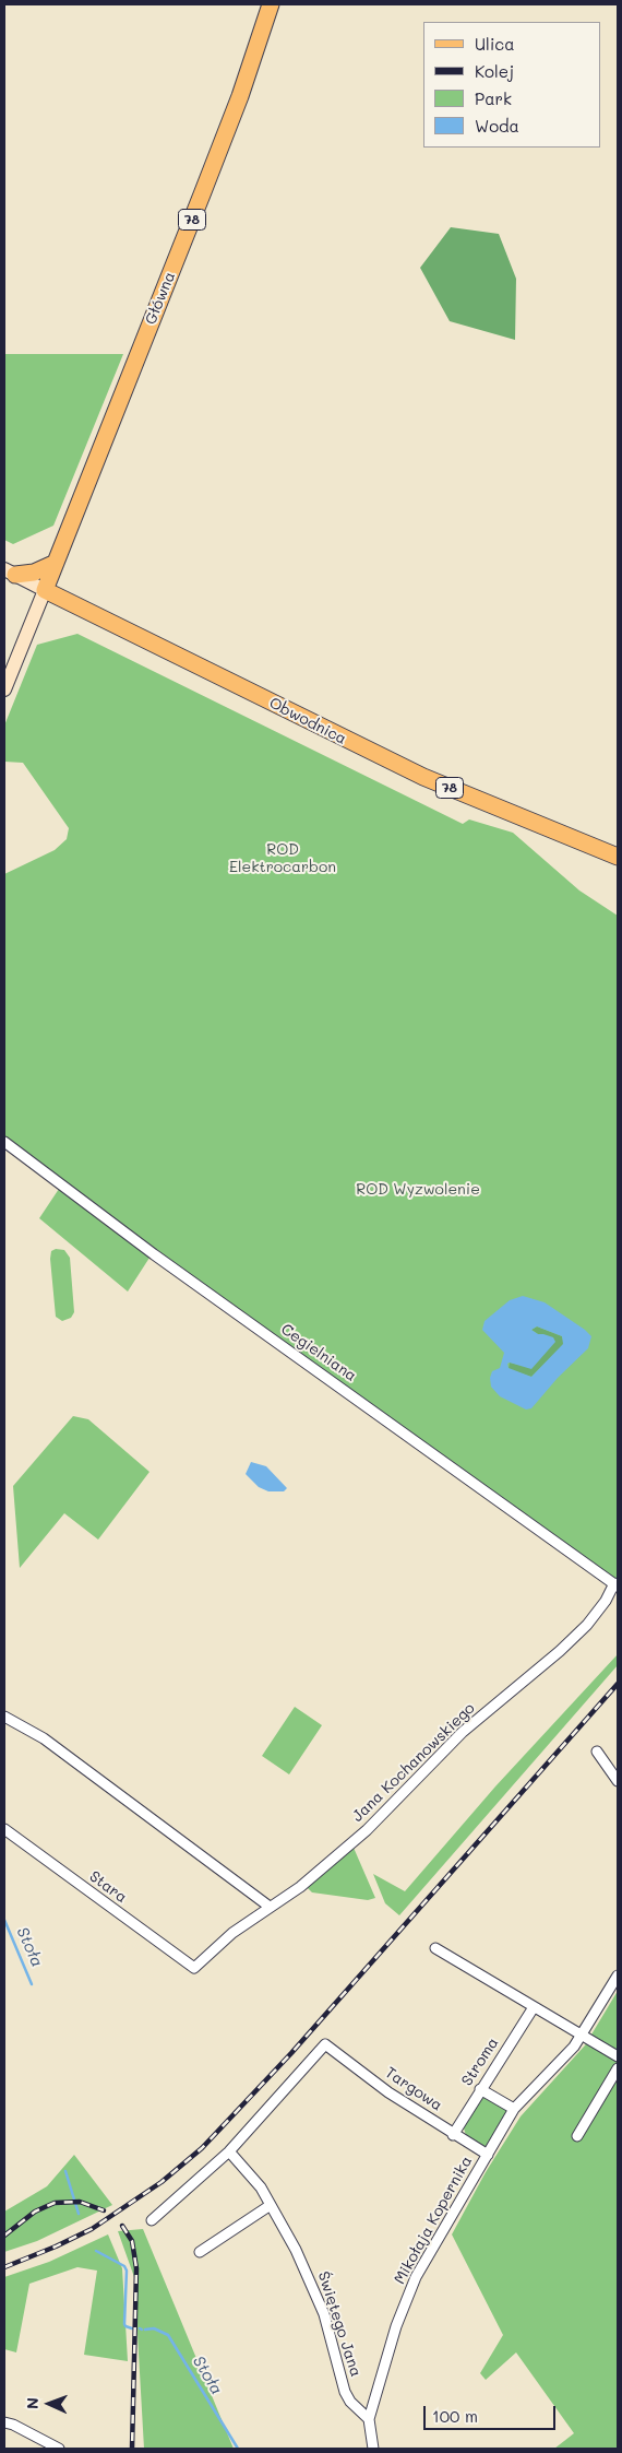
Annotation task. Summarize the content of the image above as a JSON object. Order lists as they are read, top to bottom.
{
  "streets": {
    "main road": ["78", "Główna", "Obwodnica"],
    "street": [
      "Cegielniana",
      "Jana Kochanowskiego",
      "Stara",
      "Stroma",
      "Targowa",
      "Mikołaja Kopernika",
      "Świętego Jana"
    ]
  },
  "crossings": [
    ["Główna", "Obwodnica"],
    ["Cegielniana", "Jana Kochanowskiego"],
    ["Jana Kochanowskiego", "Stara"],
    ["Stroma", "Targowa"],
    ["Targowa", "Mikołaja Kopernika"],
    ["Targowa", "Świętego Jana"],
    ["Mikołaja Kopernika", "Świętego Jana"]
  ],
  "water": ["Stoła"],
  "parks": ["ROD Elektrocarbon", "ROD Wyzwolenie"],
  "legend": [
    "Ulica",
    "Kolej",
    "Park",
    "Woda"
  ],
  "scale_bar": "100 m",
  "north": "left"
}
